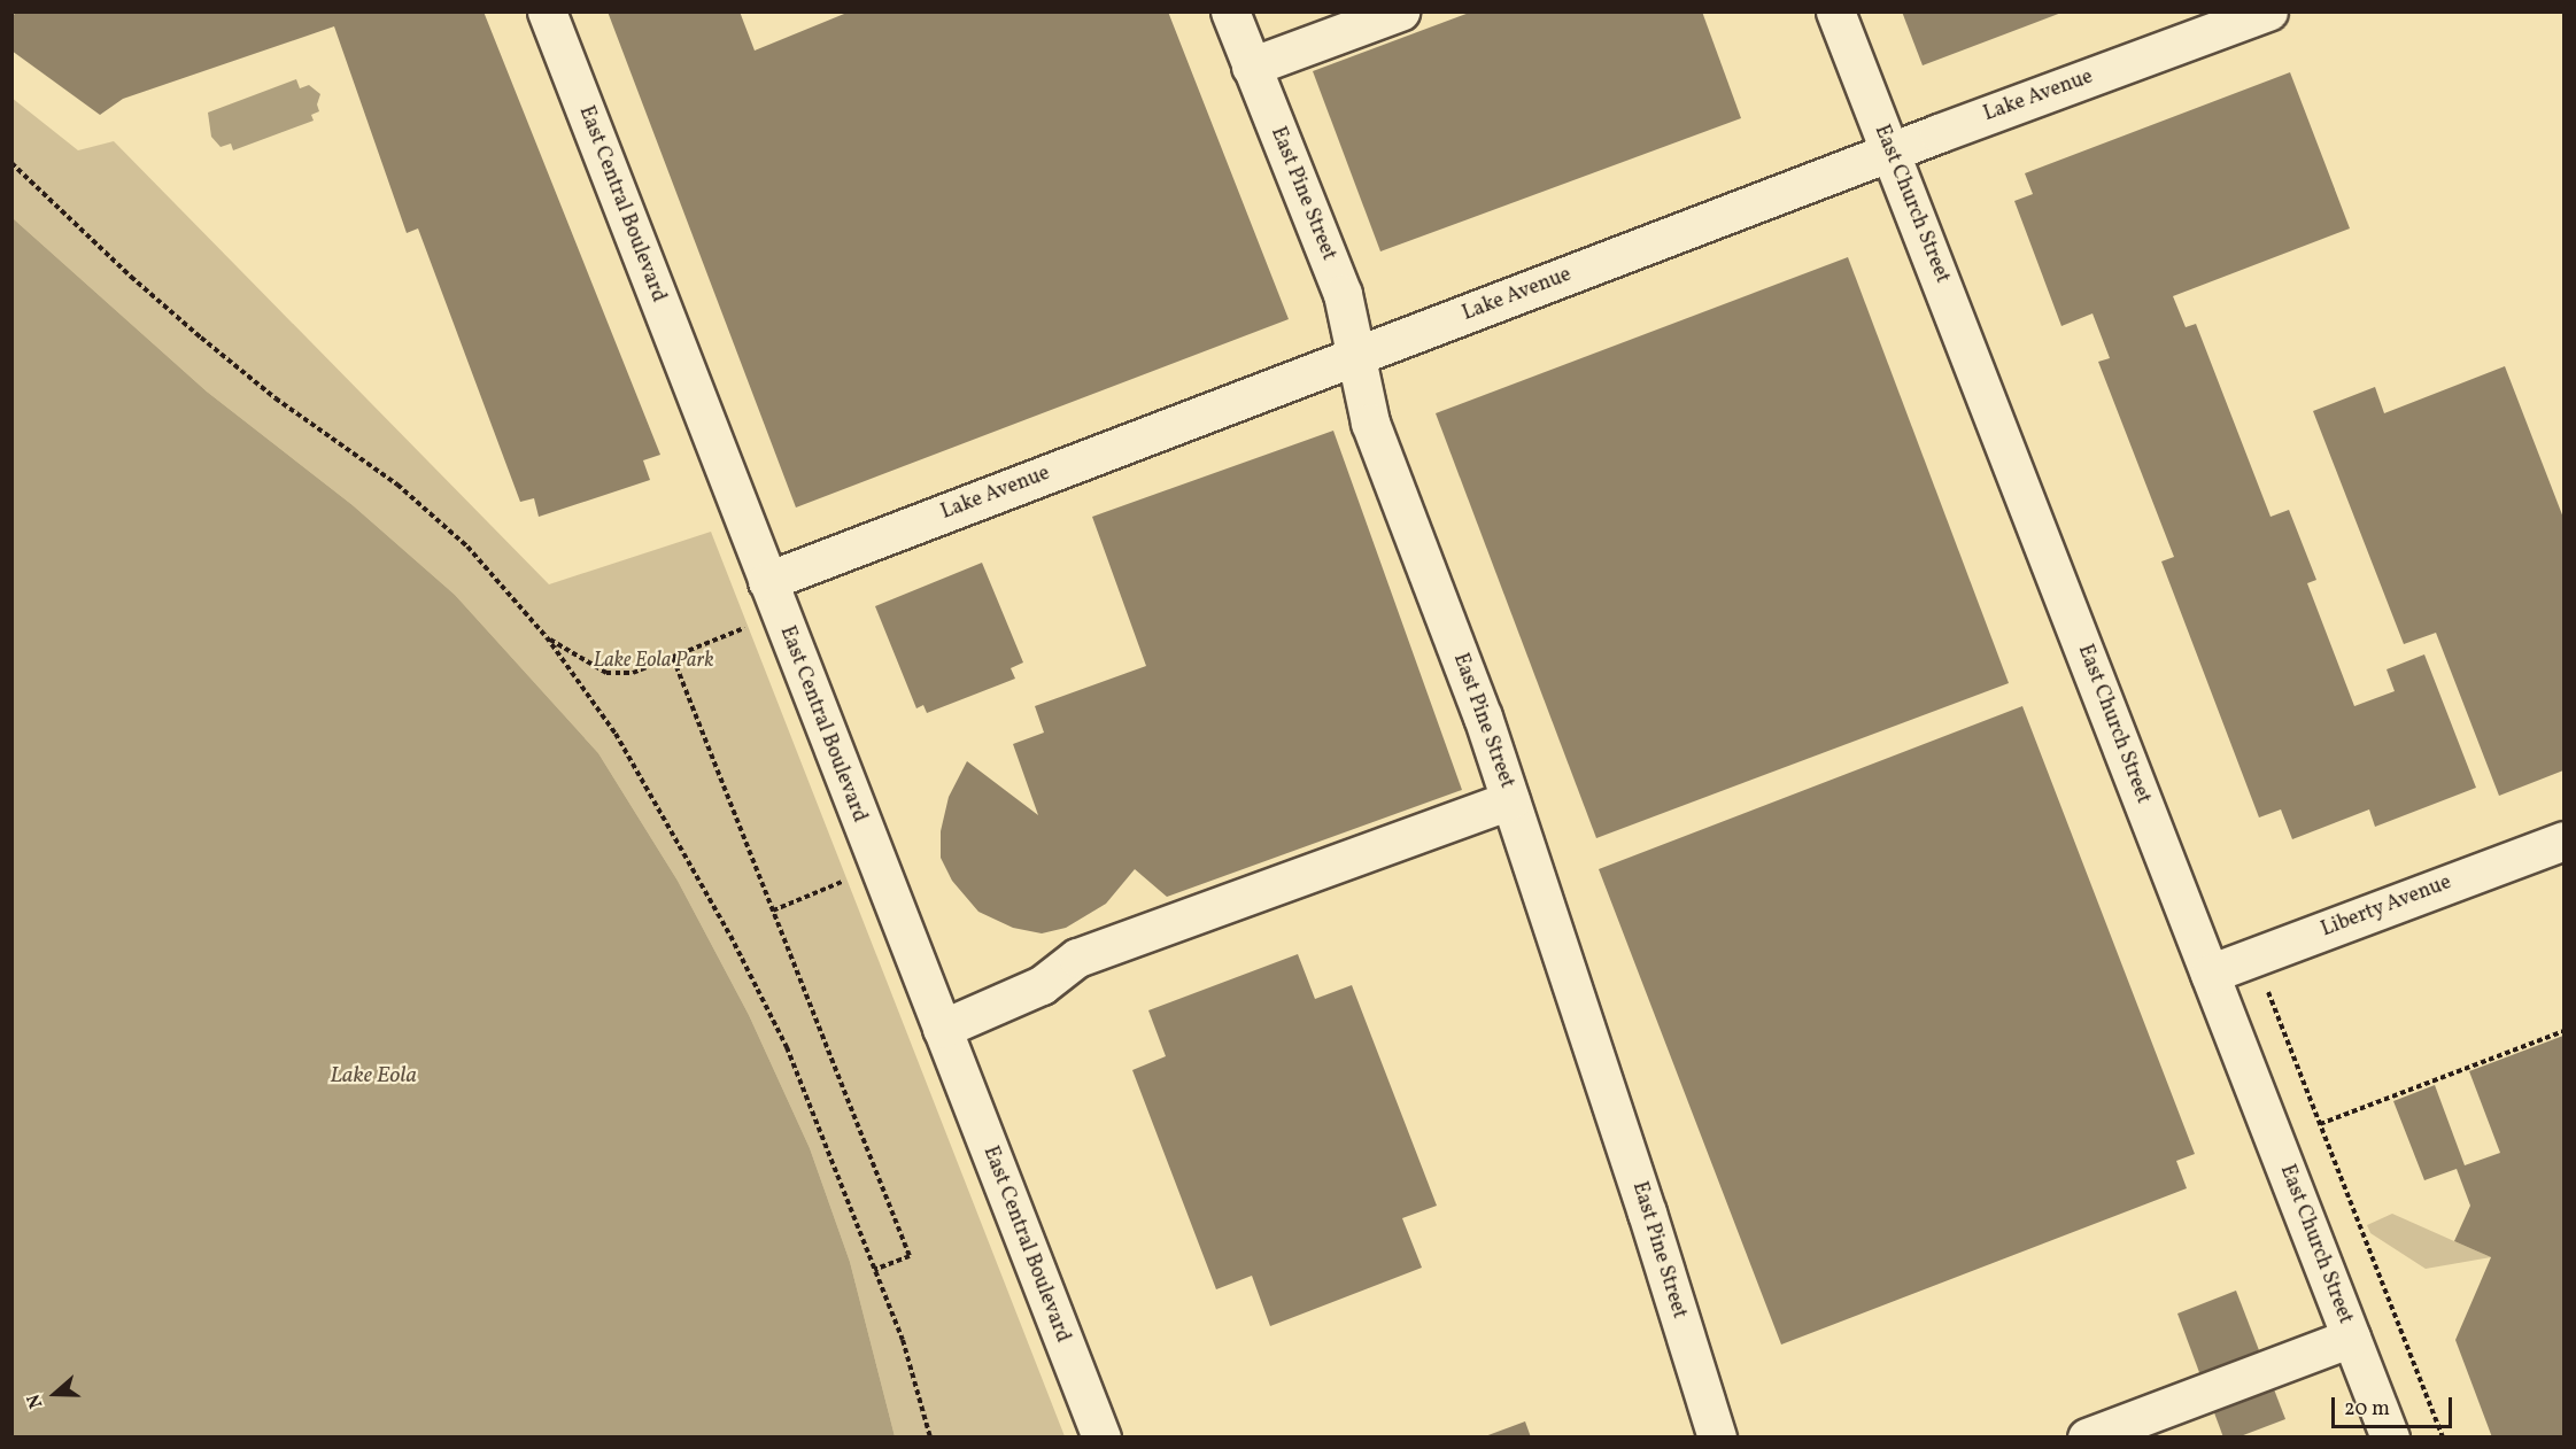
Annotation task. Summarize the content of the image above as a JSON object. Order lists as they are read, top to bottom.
{
  "streets": {
    "street": [
      "Lake Avenue",
      "East Pine Street",
      "East Central Boulevard",
      "East Church Street",
      "Liberty Avenue"
    ]
  },
  "crossings": [
    ["Lake Avenue", "East Pine Street"],
    ["Lake Avenue", "East Central Boulevard"],
    ["Lake Avenue", "East Church Street"],
    ["East Church Street", "Liberty Avenue"]
  ],
  "water": ["Lake Eola"],
  "parks": ["Lake Eola Park"],
  "scale_bar": "20 m",
  "north": "left"
}
